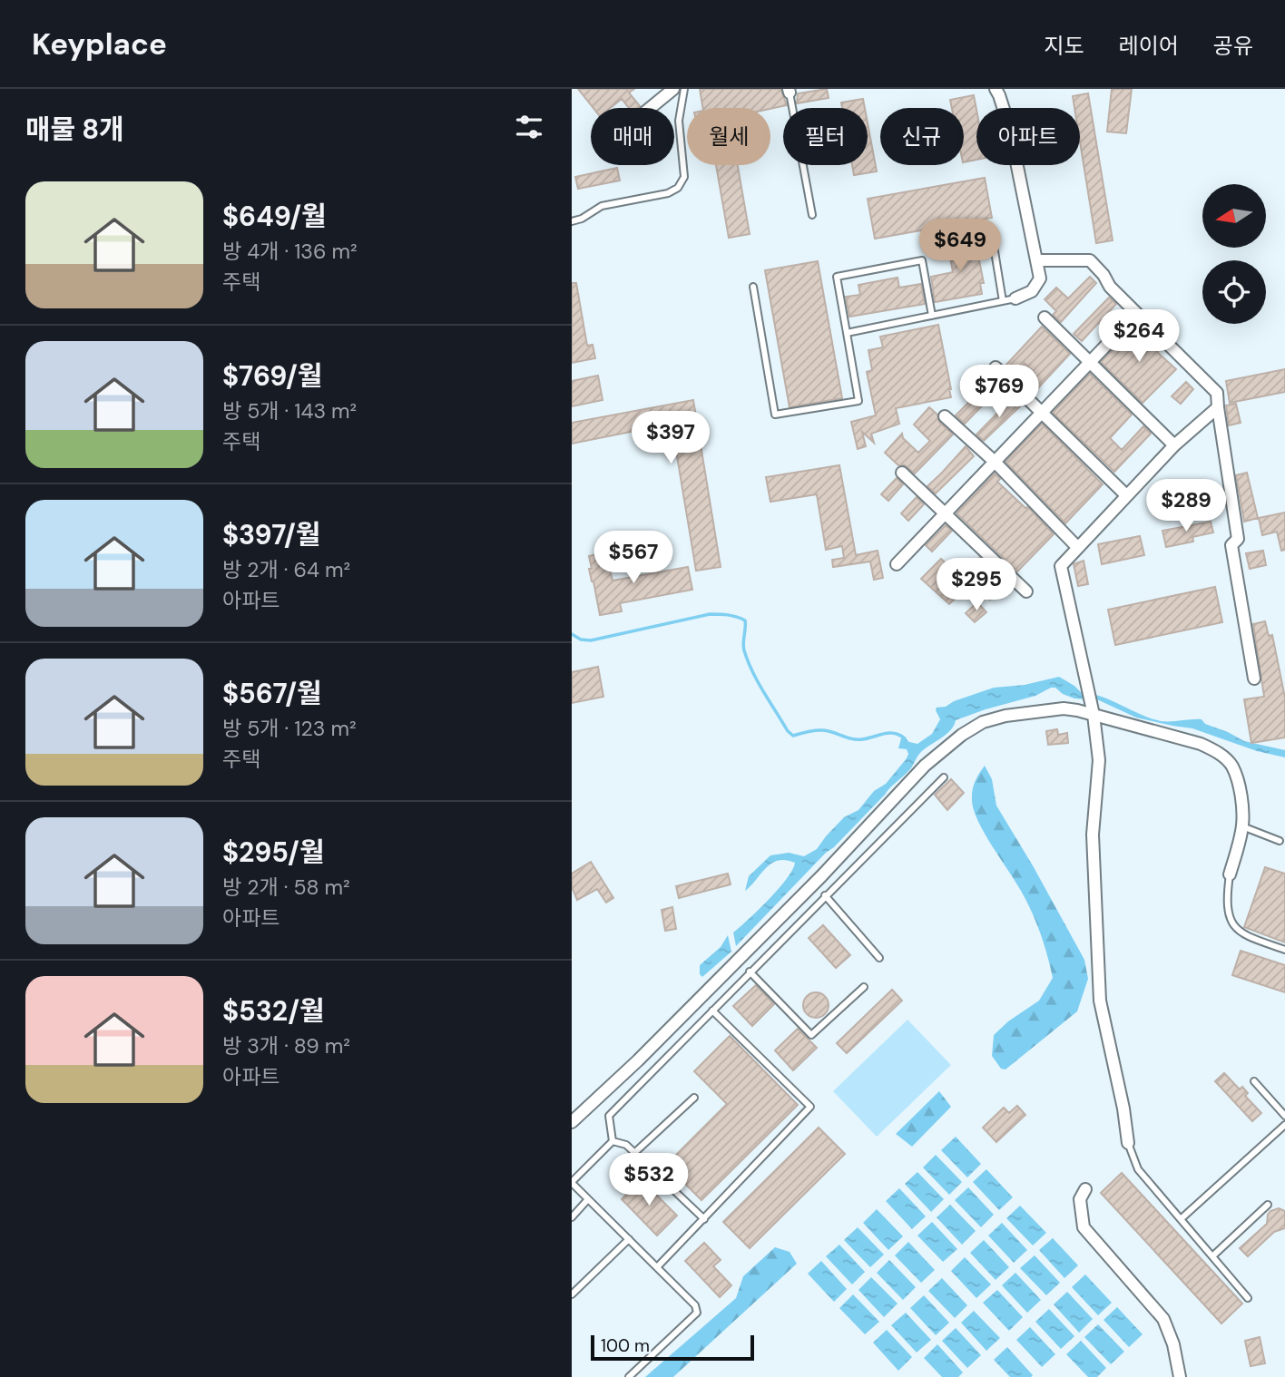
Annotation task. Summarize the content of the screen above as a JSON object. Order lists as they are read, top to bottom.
{
  "scale_bar": "100 m",
  "north": "left",
  "page": {
    "header": "Keyplace",
    "nav": ["지도", "레이어", "공유"],
    "heading": "매물 8개",
    "chip": [
      "매매",
      "월세",
      "필터",
      "신규",
      "아파트"
    ],
    "list": [
      {
        "name": "$649/월",
        "note": "방 4개 · 136 m² · 주택"
      },
      {
        "name": "$769/월",
        "note": "방 5개 · 143 m² · 주택"
      },
      {
        "name": "$397/월",
        "note": "방 2개 · 64 m² · 아파트"
      },
      {
        "name": "$567/월",
        "note": "방 5개 · 123 m² · 주택"
      },
      {
        "name": "$295/월",
        "note": "방 2개 · 58 m² · 아파트"
      },
      {
        "name": "$532/월",
        "note": "방 3개 · 89 m² · 아파트"
      }
    ],
    "price": [
      "$649",
      "$264",
      "$769",
      "$397",
      "$289",
      "$567",
      "$295",
      "$532"
    ],
    "scale": "100 m"
  }
}
